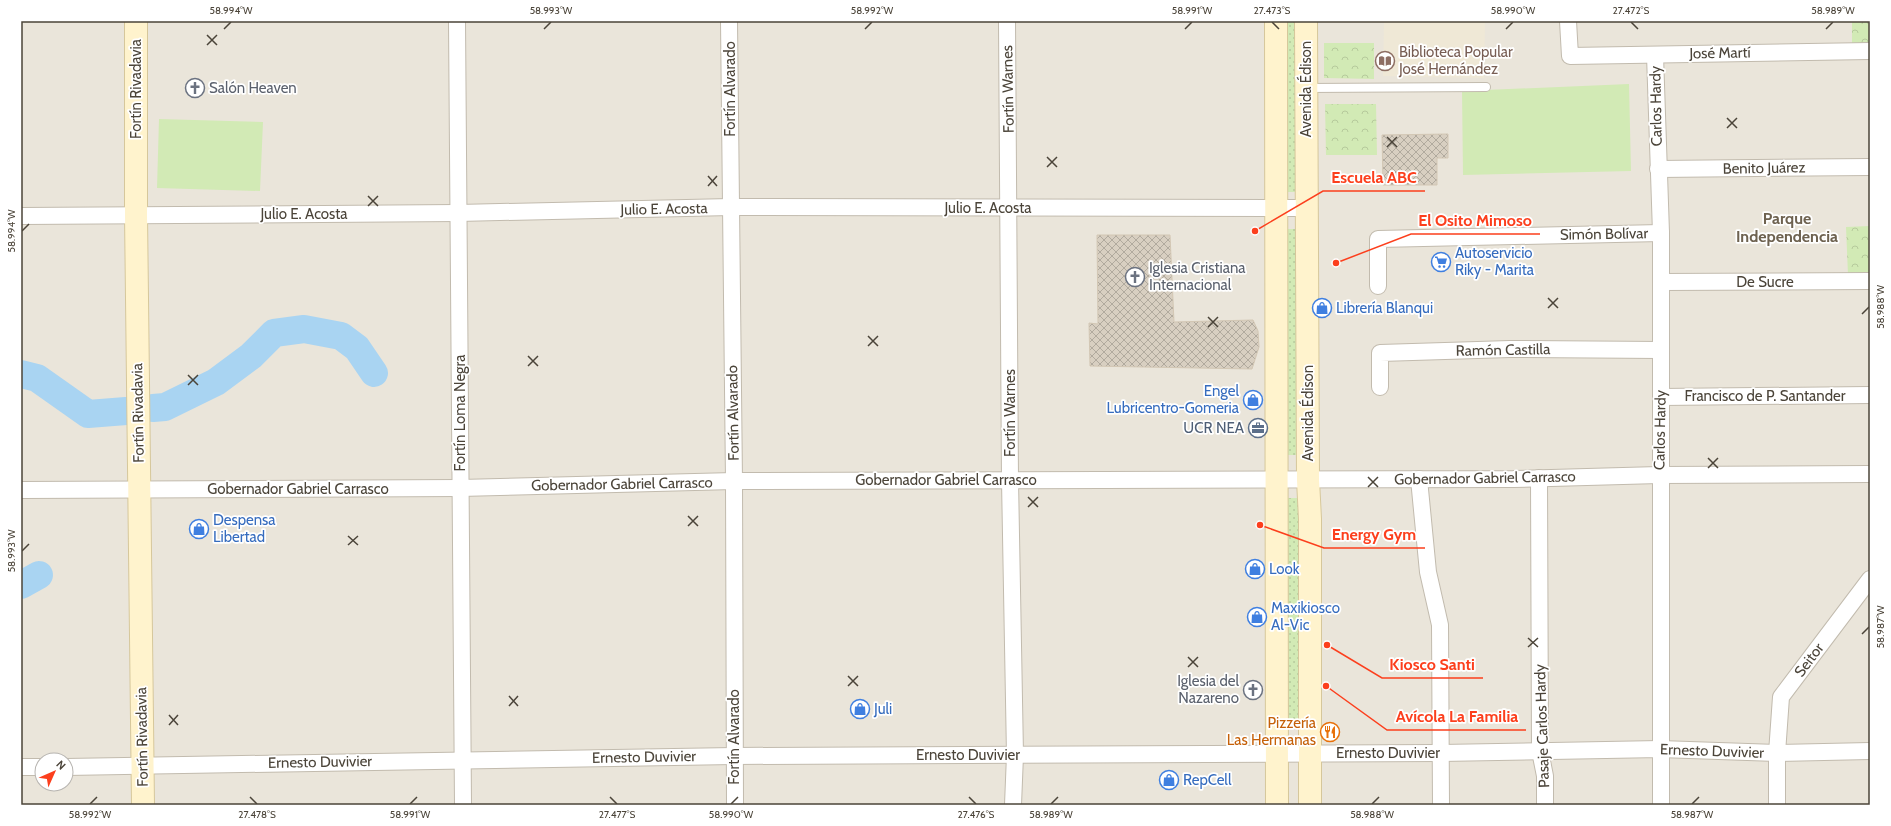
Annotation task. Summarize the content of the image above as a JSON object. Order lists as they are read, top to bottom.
{
  "streets": {
    "main road": ["Fortín Rivadavia", "Avenida Édison"],
    "street": [
      "José Martí",
      "Fortín Alvarado",
      "Fortín Warnes",
      "Carlos Hardy",
      "Benito Juárez",
      "Julio E. Acosta",
      "Simón Bolívar",
      "De Sucre",
      "Ramón Castilla",
      "Francisco de P. Santander",
      "Fortín Loma Negra",
      "Gobernador Gabriel Carrasco",
      "Seitor",
      "Pasaje Carlos Hardy",
      "Ernesto Duvivier"
    ]
  },
  "crossings": [
    ["José Martí", "Carlos Hardy"],
    ["Fortín Rivadavia", "Julio E. Acosta"],
    ["Fortín Rivadavia", "Gobernador Gabriel Carrasco"],
    ["Fortín Rivadavia", "Ernesto Duvivier"],
    ["Fortín Alvarado", "Julio E. Acosta"],
    ["Fortín Alvarado", "Gobernador Gabriel Carrasco"],
    ["Fortín Alvarado", "Ernesto Duvivier"],
    ["Fortín Warnes", "Julio E. Acosta"],
    ["Fortín Warnes", "Gobernador Gabriel Carrasco"],
    ["Fortín Warnes", "Ernesto Duvivier"],
    ["Avenida Édison", "Julio E. Acosta"],
    ["Avenida Édison", "Gobernador Gabriel Carrasco"],
    ["Avenida Édison", "Ernesto Duvivier"],
    ["Carlos Hardy", "Benito Juárez"],
    ["Carlos Hardy", "Simón Bolívar"],
    ["Carlos Hardy", "De Sucre"],
    ["Carlos Hardy", "Ramón Castilla"],
    ["Carlos Hardy", "Francisco de P. Santander"],
    ["Carlos Hardy", "Gobernador Gabriel Carrasco"],
    ["Carlos Hardy", "Ernesto Duvivier"],
    ["Julio E. Acosta", "Fortín Loma Negra"],
    ["Fortín Loma Negra", "Gobernador Gabriel Carrasco"],
    ["Fortín Loma Negra", "Ernesto Duvivier"],
    ["Gobernador Gabriel Carrasco", "Pasaje Carlos Hardy"],
    ["Seitor", "Ernesto Duvivier"],
    ["Pasaje Carlos Hardy", "Ernesto Duvivier"]
  ],
  "districts": ["Parque Independencia"],
  "places": {
    "library": ["Biblioteca Popular José Hernández"],
    "church": ["Salón Heaven", "Iglesia Cristiana Internacional", "Iglesia del Nazareno"],
    "other": [
      "Escuela ABC",
      "El Osito Mimoso",
      "Energy Gym",
      "Kiosco Santi",
      "Avícola La Familia"
    ],
    "supermarket": ["Autoservicio Riky - Marita"],
    "shop": [
      "Librería Blanqui",
      "Engel Lubricentro-Gomeria",
      "Despensa Libertad",
      "Look",
      "Maxikiosco Al-Vic",
      "Juli",
      "RepCell"
    ],
    "office": ["UCR NEA"],
    "restaurant": ["Pizzería Las Hermanas"]
  },
  "north": "top right",
  "coordinates": [
    "58.994°W",
    "58.993°W",
    "58.992°W",
    "58.991°W",
    "27.473°S",
    "58.990°W",
    "27.472°S",
    "58.989°W",
    "58.988°W",
    "58.987°W",
    "27.478°S",
    "27.477°S",
    "27.476°S"
  ]
}
